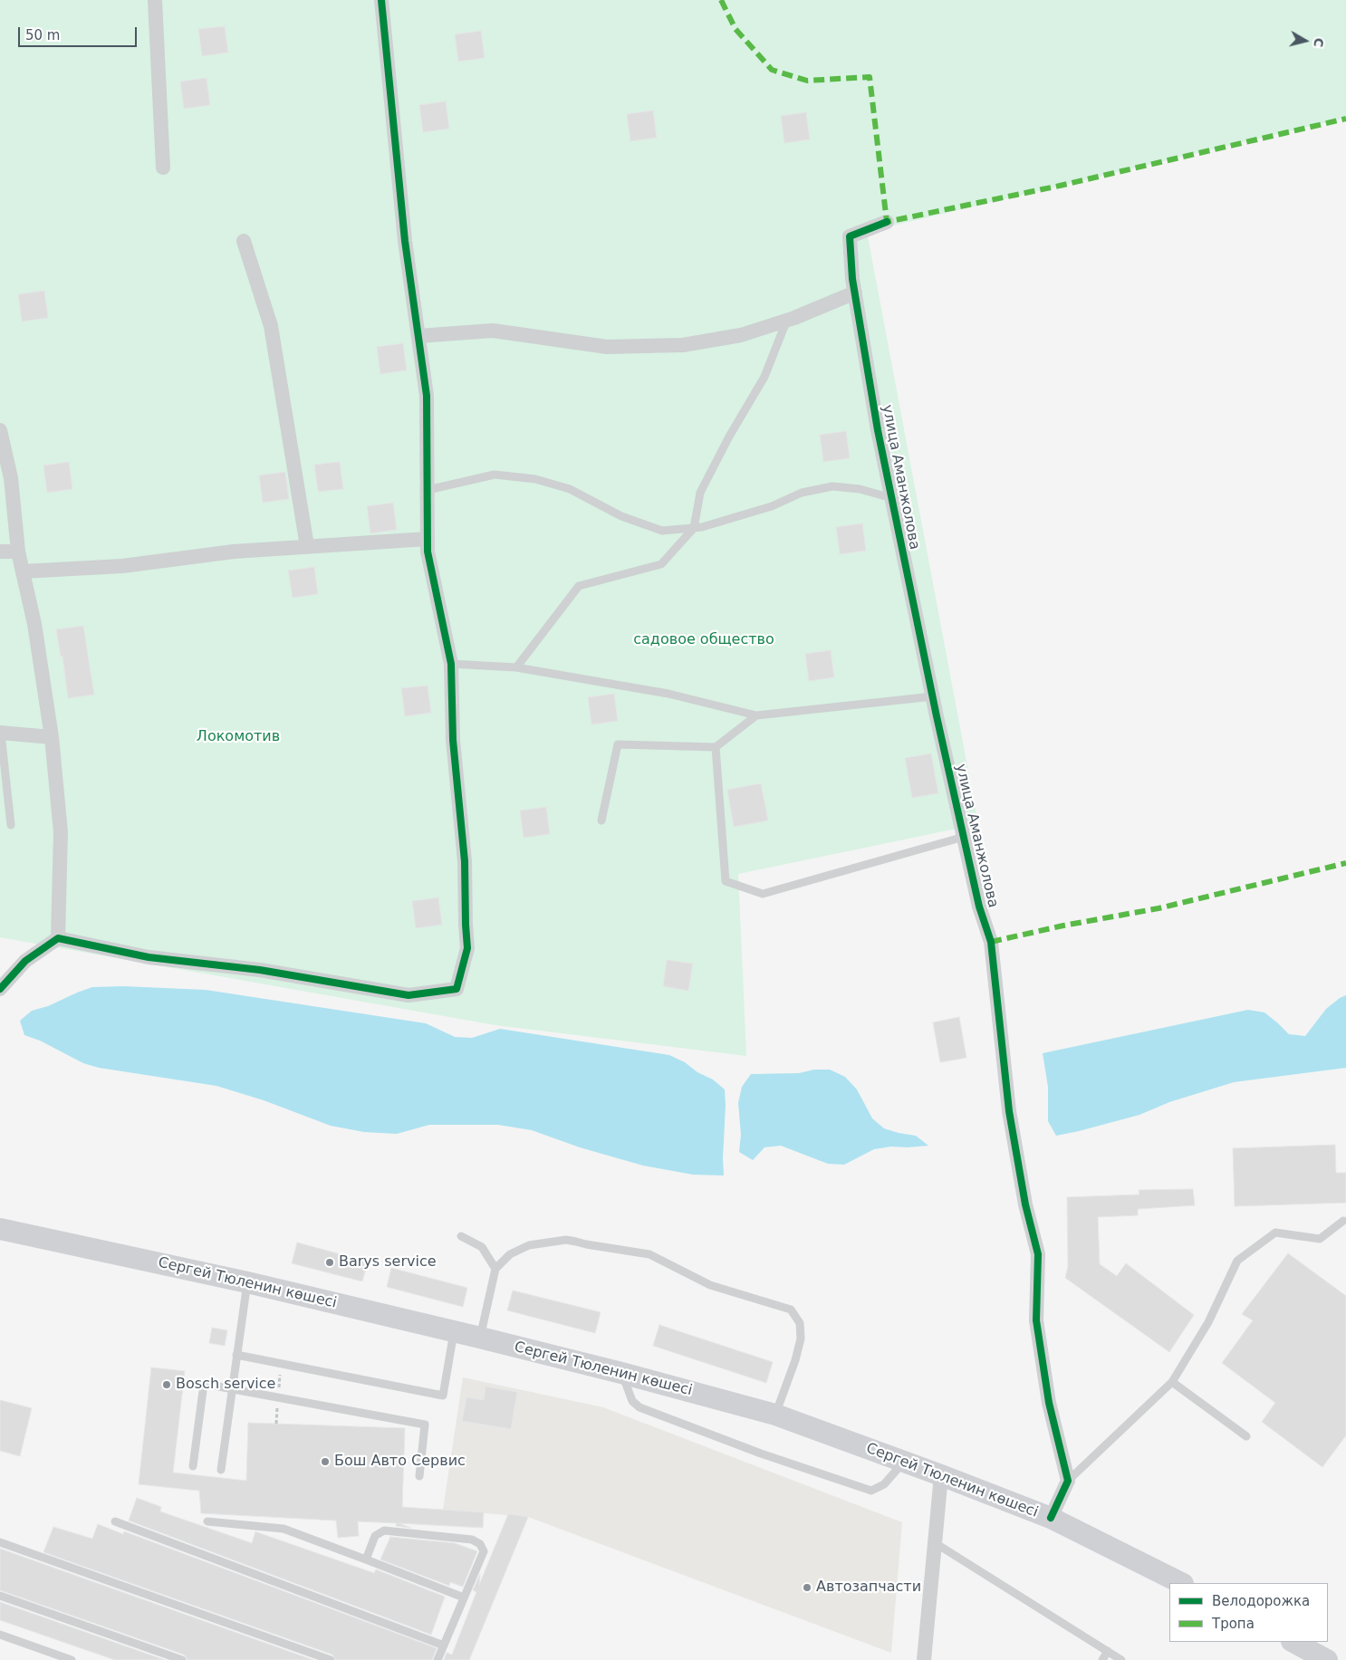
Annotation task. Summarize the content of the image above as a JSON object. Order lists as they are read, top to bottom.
{
  "streets": {
    "main road": ["Сергей Тюленин көшесі"],
    "street": ["улица Аманжолова"]
  },
  "parks": ["садовое общество", "Локомотив"],
  "places": [
    "Barys service",
    "Bosch service",
    "Бош Авто Сервис",
    "Автозапчасти"
  ],
  "legend": ["Велодорожка", "Тропа"],
  "scale_bar": "50 m",
  "north": "right"
}
